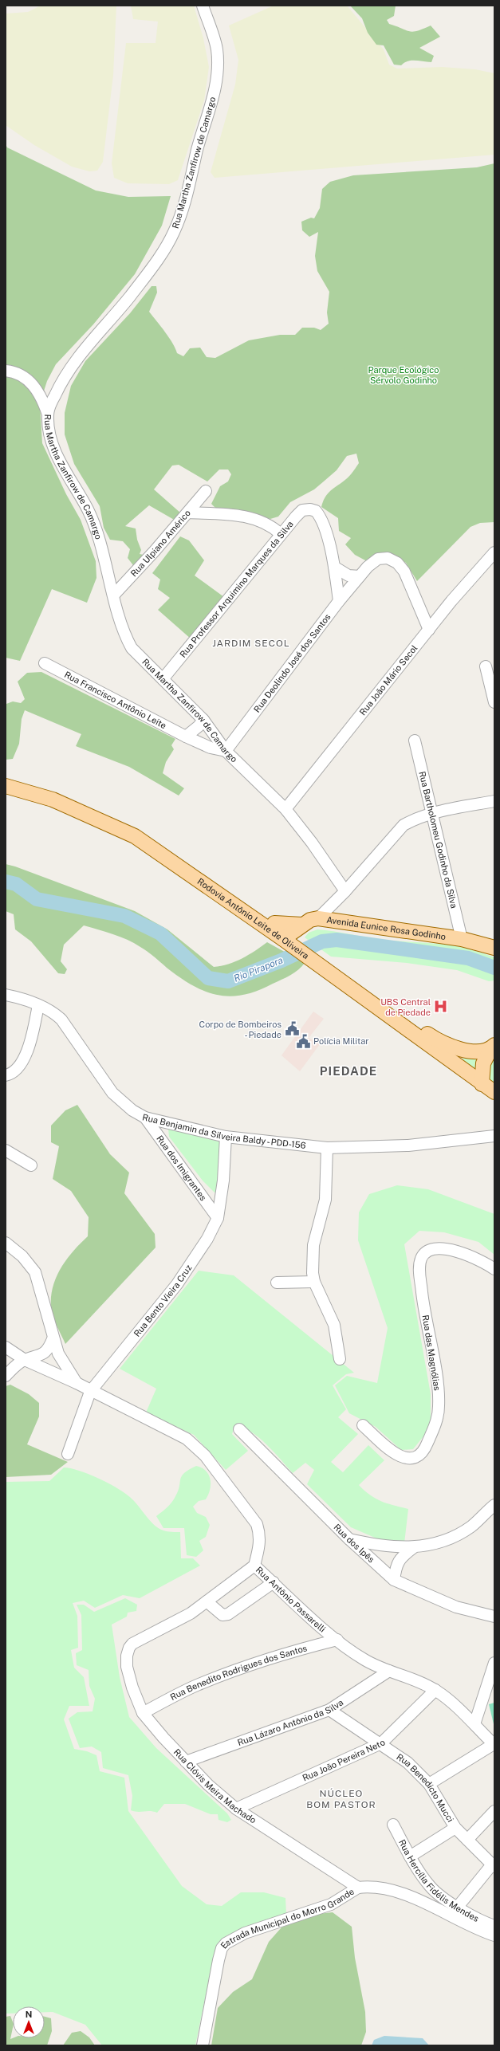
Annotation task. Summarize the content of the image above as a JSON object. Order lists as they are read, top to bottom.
{
  "streets": {
    "main road": ["Rodovia Antônio Leite de Oliveira", "Avenida Eunice Rosa Godinho"],
    "street": [
      "Rua Martha Zanfirow de Camargo",
      "Rua Ulpiano Américo",
      "Rua Professor Arquimino Marques da Silva",
      "Rua Deolindo José dos Santos",
      "Rua João Mário Secol",
      "Rua Francisco Antônio Leite",
      "Rua Bartholomeu Godinho da Silva",
      "Rua Benjamin da Silveira Baldy - PDD-156",
      "Rua dos Imigrantes",
      "Rua Bento Vieira Cruz",
      "Rua das Magnólias",
      "Rua dos Ipês",
      "Rua Antônio Passarelli",
      "Rua Benedito Rodrigues dos Santos",
      "Rua Lázaro Antônio da Silva",
      "Rua João Pereira Neto",
      "Rua Clóvis Meira Machado",
      "Rua Benedicto Mucci",
      "Rua Hercília Fidélis Mendes",
      "Estrada Municipal do Morro Grande"
    ]
  },
  "crossings": [
    ["Rua Martha Zanfirow de Camargo", "Rua Ulpiano Américo"],
    ["Rua Martha Zanfirow de Camargo", "Rua Professor Arquimino Marques da Silva"],
    ["Rua Martha Zanfirow de Camargo", "Rua Deolindo José dos Santos"],
    ["Rua Martha Zanfirow de Camargo", "Rua João Mário Secol"],
    ["Rua Martha Zanfirow de Camargo", "Rua Francisco Antônio Leite"],
    ["Rua Deolindo José dos Santos", "Rua João Mário Secol"],
    ["Rua Deolindo José dos Santos", "Rua Francisco Antônio Leite"],
    ["Rua Bartholomeu Godinho da Silva", "Avenida Eunice Rosa Godinho"],
    ["Rodovia Antônio Leite de Oliveira", "Avenida Eunice Rosa Godinho"],
    ["Rua Benjamin da Silveira Baldy - PDD-156", "Rua dos Imigrantes"],
    ["Rua Benjamin da Silveira Baldy - PDD-156", "Rua Bento Vieira Cruz"],
    ["Rua dos Imigrantes", "Rua Bento Vieira Cruz"],
    ["Rua Bento Vieira Cruz", "Rua Antônio Passarelli"],
    ["Rua Antônio Passarelli", "Rua Benedito Rodrigues dos Santos"],
    ["Rua Antônio Passarelli", "Rua Lázaro Antônio da Silva"],
    ["Rua Antônio Passarelli", "Rua João Pereira Neto"],
    ["Rua Antônio Passarelli", "Rua Clóvis Meira Machado"],
    ["Rua Benedito Rodrigues dos Santos", "Rua Clóvis Meira Machado"],
    ["Rua Lázaro Antônio da Silva", "Rua Clóvis Meira Machado"],
    ["Rua Lázaro Antônio da Silva", "Rua Benedicto Mucci"],
    ["Rua João Pereira Neto", "Rua Clóvis Meira Machado"],
    ["Rua João Pereira Neto", "Rua Benedicto Mucci"],
    ["Rua Clóvis Meira Machado", "Estrada Municipal do Morro Grande"]
  ],
  "districts": ["JARDIM SECOL", "PIEDADE", "NÚCLEO BOM PASTOR"],
  "water": ["Rio Pirapora"],
  "parks": ["Parque Ecológico Sérvolo Godinho"],
  "places": {
    "hospital": ["UBS Central de Piedade"],
    "public building": ["Corpo de Bombeiros - Piedade", "Polícia Militar"]
  },
  "north": "top"
}
